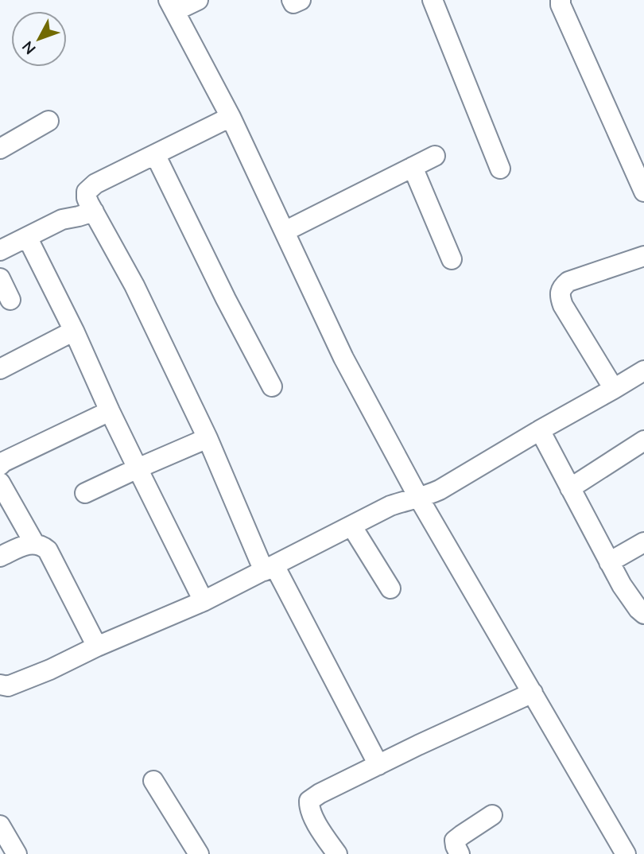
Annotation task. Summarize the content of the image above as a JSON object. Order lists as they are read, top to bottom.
{
  "north": "bottom left"
}
